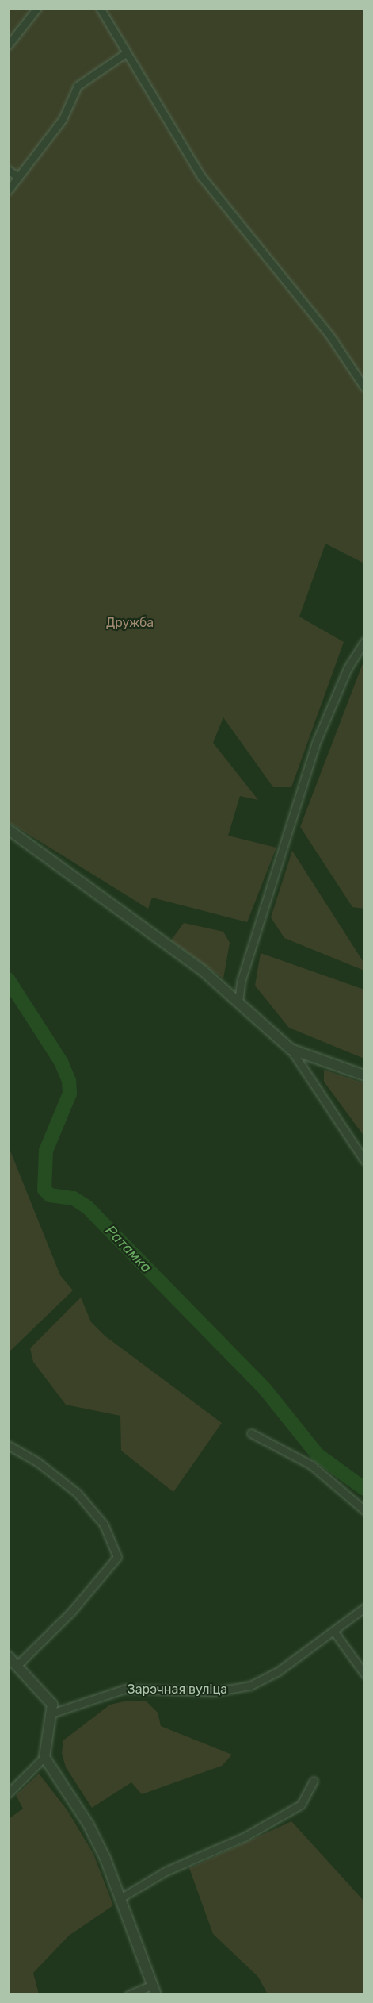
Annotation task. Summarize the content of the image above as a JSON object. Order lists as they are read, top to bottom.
{
  "streets": {
    "street": ["Зарэчная вуліца"]
  },
  "water": ["Ратамка"],
  "parks": ["Дружба"]
}
